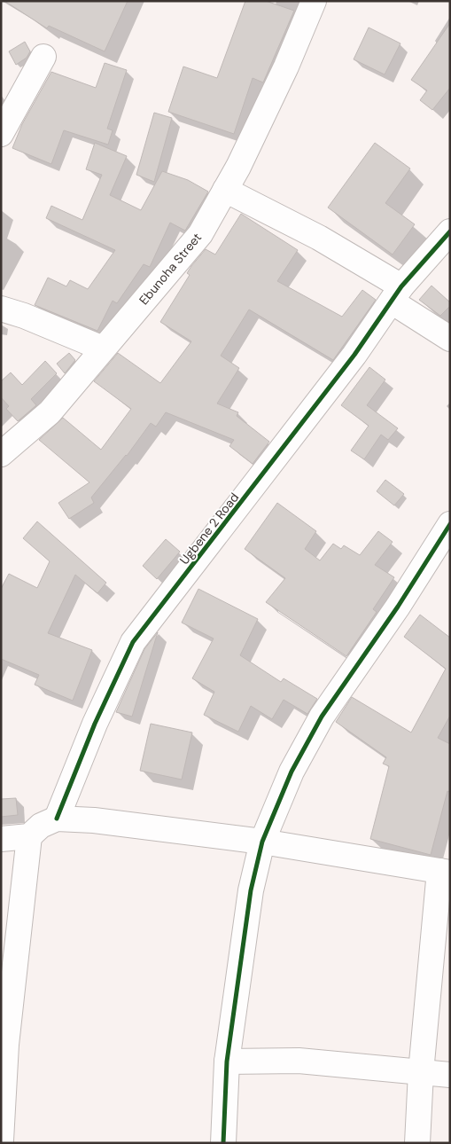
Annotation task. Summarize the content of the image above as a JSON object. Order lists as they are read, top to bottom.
{
  "streets": {
    "street": ["Ebunoha Street", "Ugbene 2 Road"]
  }
}
